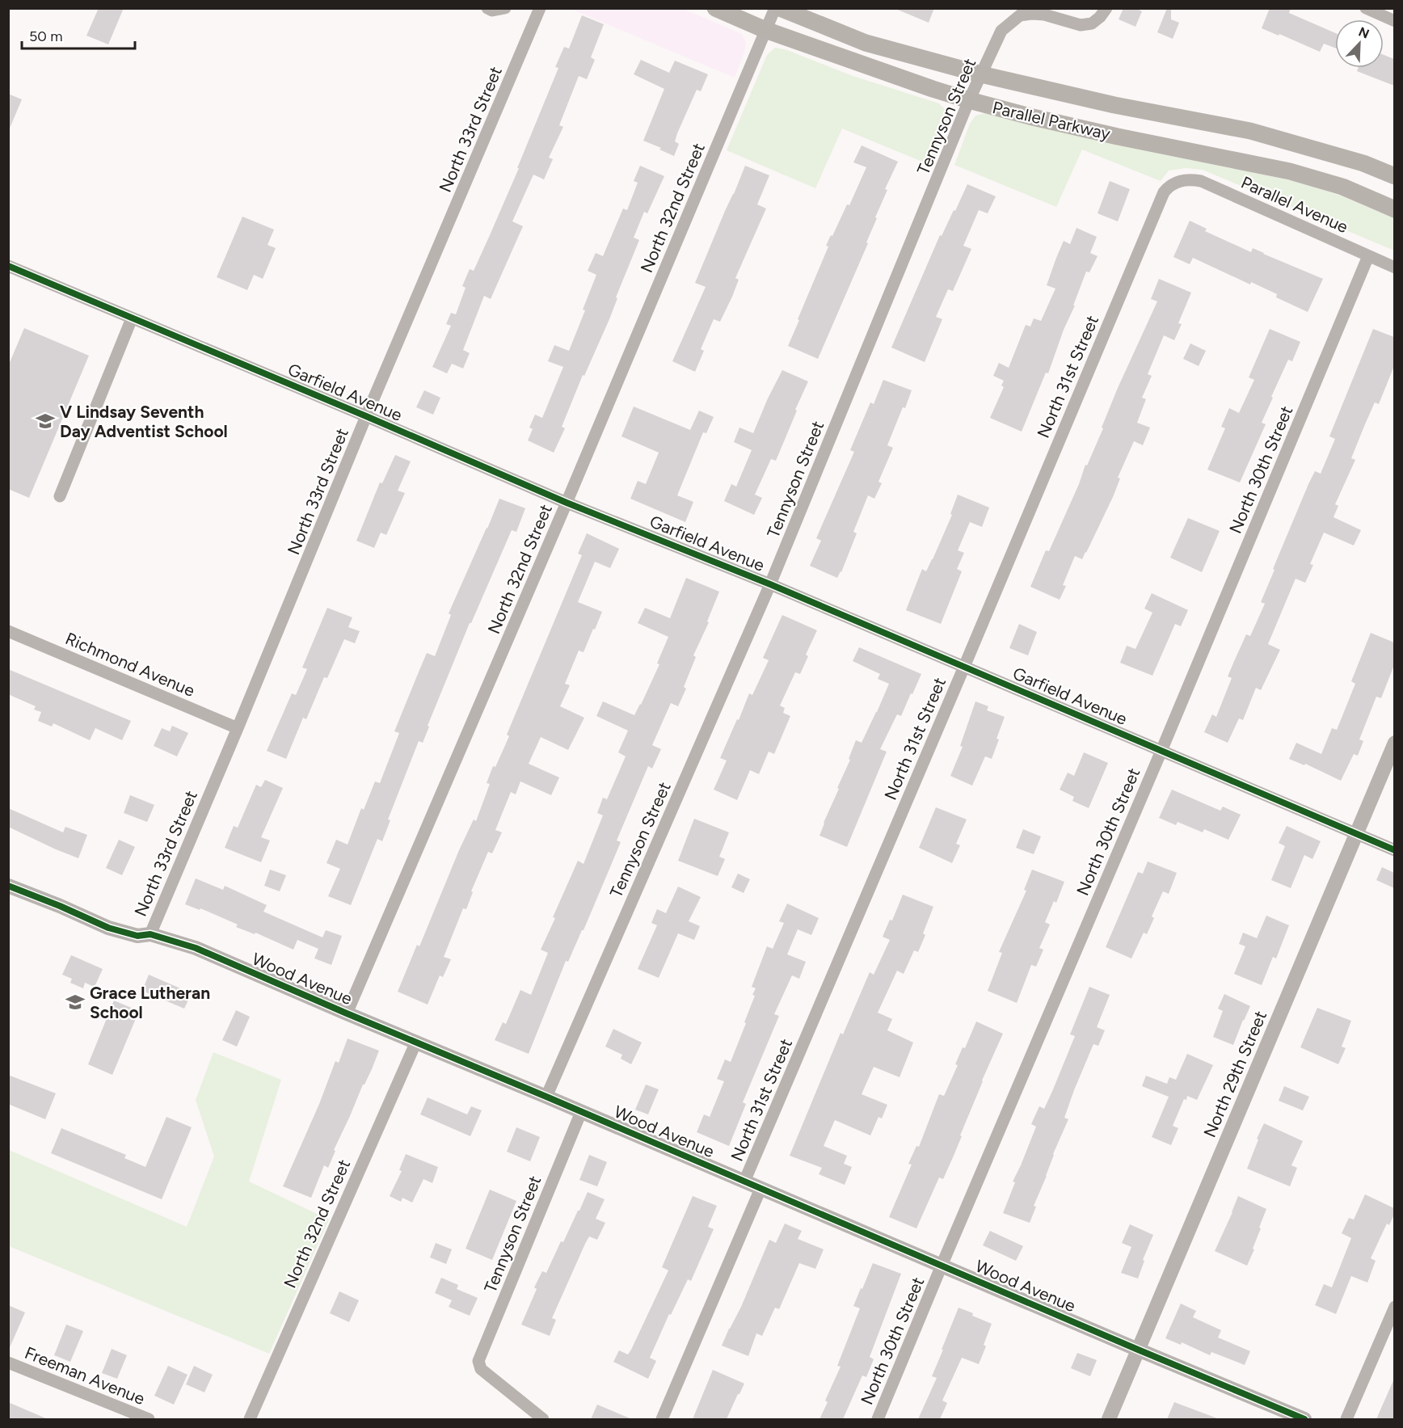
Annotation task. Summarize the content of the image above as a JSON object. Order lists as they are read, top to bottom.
{
  "streets": {
    "main road": ["Parallel Parkway"],
    "street": [
      "Tennyson Street",
      "North 33rd Street",
      "Parallel Avenue",
      "North 32nd Street",
      "North 31st Street",
      "Garfield Avenue",
      "North 30th Street",
      "Richmond Avenue",
      "Wood Avenue",
      "North 29th Street",
      "Freeman Avenue"
    ]
  },
  "crossings": [
    ["Tennyson Street", "Parallel Parkway"],
    ["Tennyson Street", "Garfield Avenue"],
    ["Tennyson Street", "Wood Avenue"],
    ["Parallel Parkway", "North 32nd Street"],
    ["North 33rd Street", "Garfield Avenue"],
    ["North 33rd Street", "Richmond Avenue"],
    ["North 33rd Street", "Wood Avenue"],
    ["Parallel Avenue", "North 31st Street"],
    ["Parallel Avenue", "North 30th Street"],
    ["North 32nd Street", "Garfield Avenue"],
    ["North 32nd Street", "Wood Avenue"],
    ["North 31st Street", "Garfield Avenue"],
    ["North 31st Street", "Wood Avenue"],
    ["Garfield Avenue", "North 30th Street"],
    ["Garfield Avenue", "North 29th Street"],
    ["North 30th Street", "Wood Avenue"],
    ["Wood Avenue", "North 29th Street"]
  ],
  "places": {
    "school or university": ["V Lindsay Seventh Day Adventist School", "Grace Lutheran School"]
  },
  "scale_bar": "50 m",
  "north": "top right"
}
